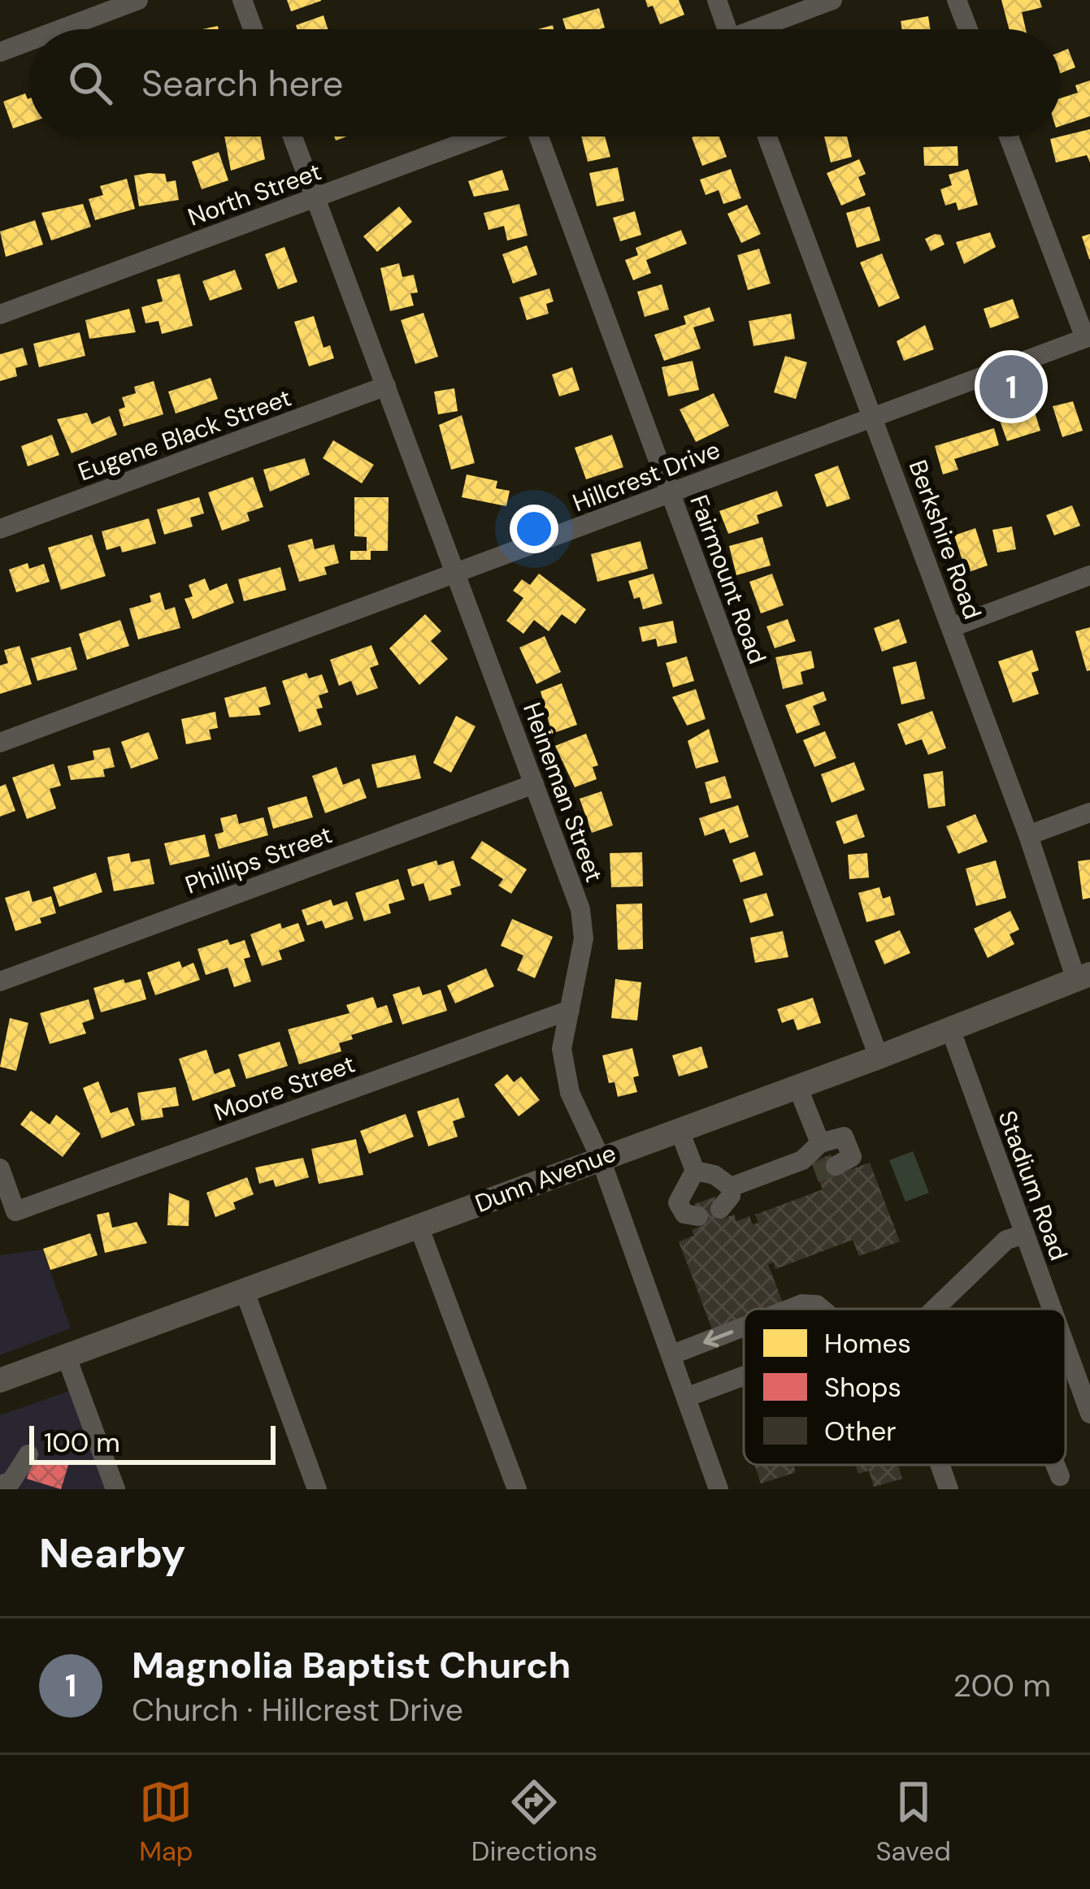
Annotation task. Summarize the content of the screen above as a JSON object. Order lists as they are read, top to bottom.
{
  "streets": {
    "main road": ["Dunn Avenue"],
    "street": [
      "North Street",
      "Eugene Black Street",
      "Hillcrest Drive",
      "Berkshire Road",
      "Fairmount Road",
      "Heineman Street",
      "Phillips Street",
      "Moore Street",
      "Stadium Road"
    ]
  },
  "crossings": [
    ["North Street", "Heineman Street"],
    ["Eugene Black Street", "Heineman Street"],
    ["Hillcrest Drive", "Berkshire Road"],
    ["Hillcrest Drive", "Fairmount Road"],
    ["Hillcrest Drive", "Heineman Street"],
    ["Berkshire Road", "Dunn Avenue"],
    ["Fairmount Road", "Dunn Avenue"],
    ["Heineman Street", "Phillips Street"],
    ["Heineman Street", "Moore Street"],
    ["Heineman Street", "Dunn Avenue"],
    ["Dunn Avenue", "Stadium Road"]
  ],
  "legend": ["Homes", "Shops", "Other"],
  "scale_bar": "100 m",
  "page": {
    "search": "Search here",
    "pins": "1",
    "scale": "100 m",
    "heading": "Nearby",
    "list": [
      {
        "mark": "1",
        "name": "Magnolia Baptist Church",
        "note": "Church · Hillcrest Drive",
        "value": "200 m"
      }
    ],
    "nav": ["Map", "Directions", "Saved"]
  }
}
